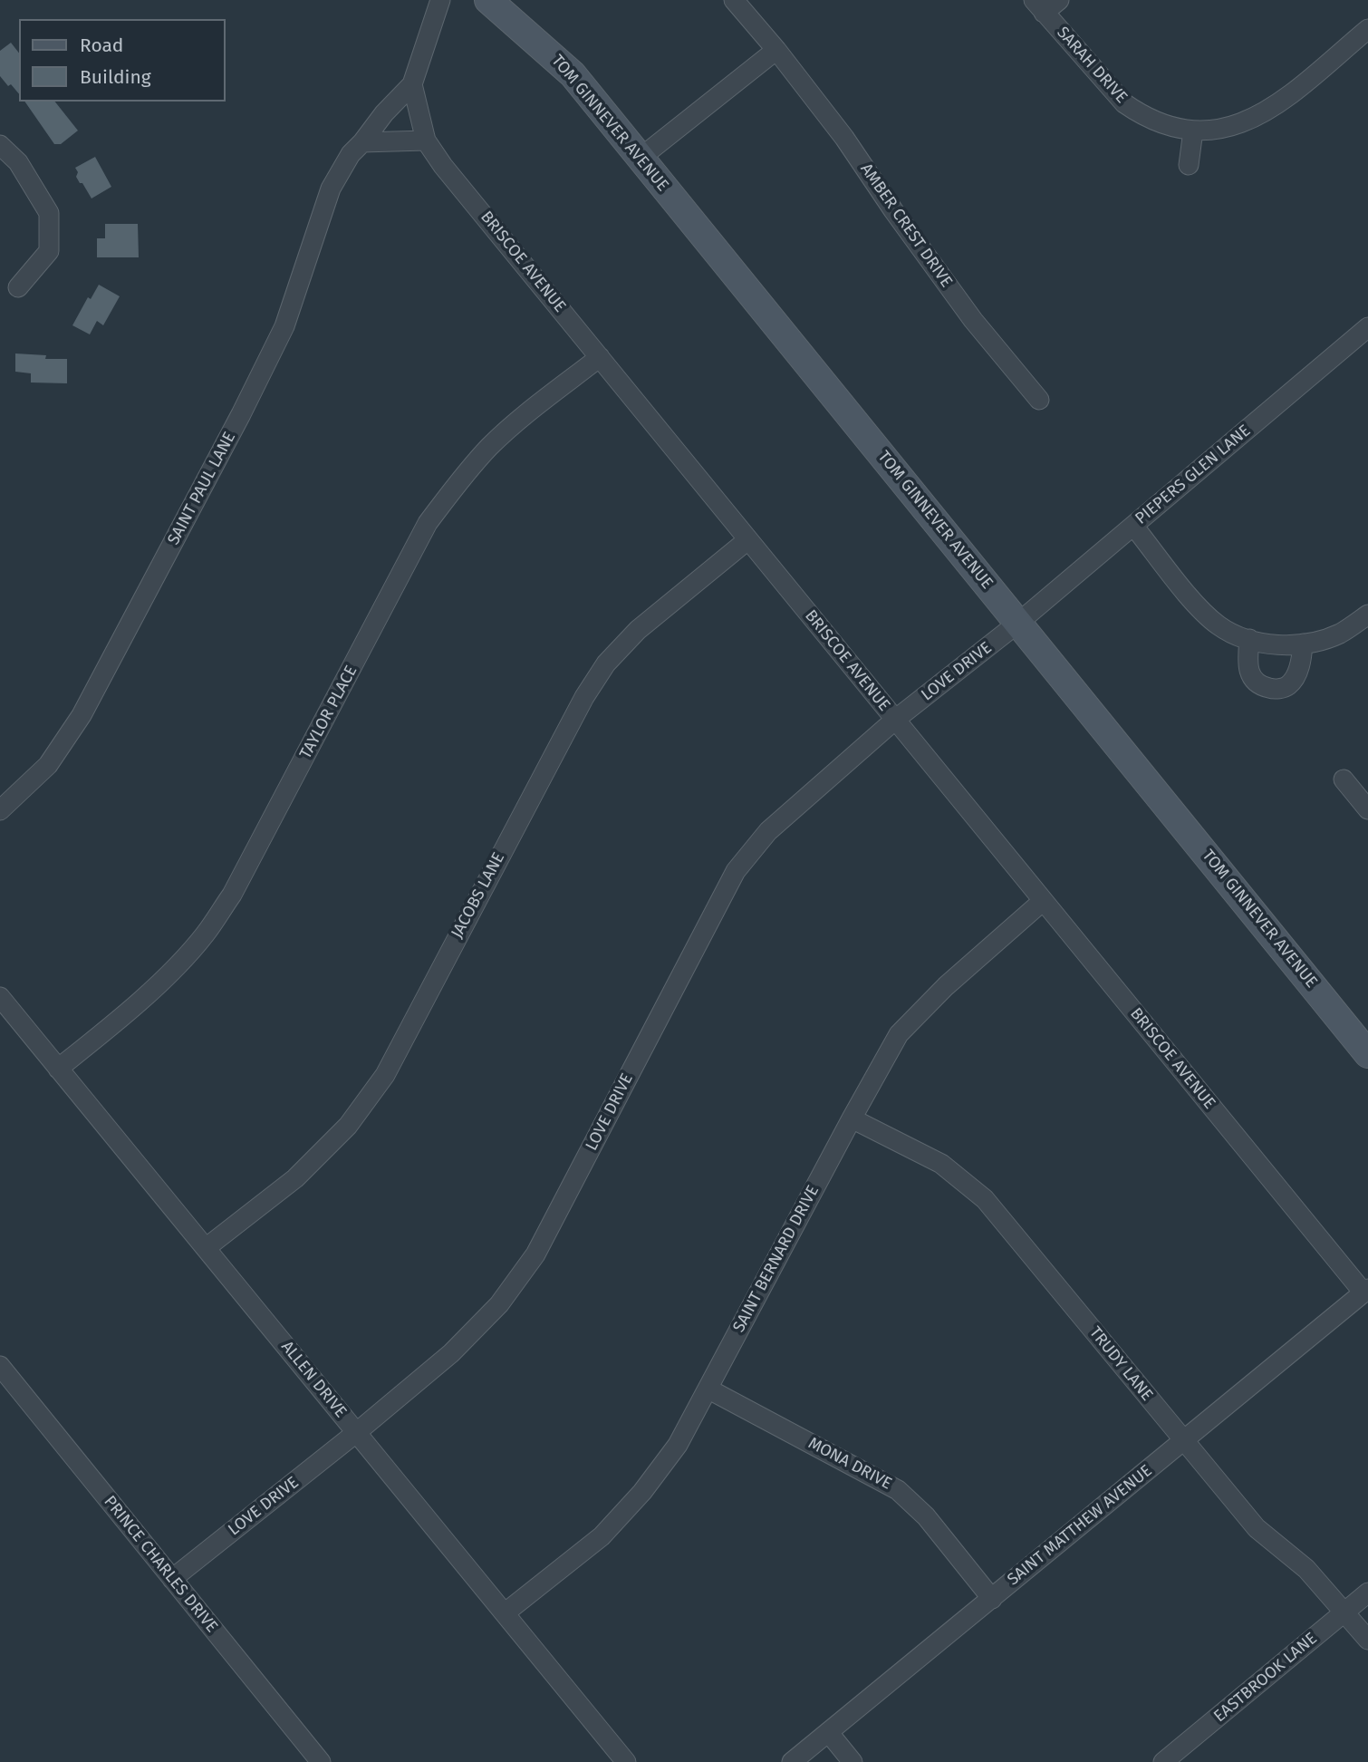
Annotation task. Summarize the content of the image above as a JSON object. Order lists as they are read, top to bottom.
{
  "streets": {
    "main road": ["TOM GINNEVER AVENUE"],
    "street": [
      "SARAH DRIVE",
      "AMBER CREST DRIVE",
      "BRISCOE AVENUE",
      "PIEPERS GLEN LANE",
      "SAINT PAUL LANE",
      "LOVE DRIVE",
      "TAYLOR PLACE",
      "JACOBS LANE",
      "SAINT BERNARD DRIVE",
      "TRUDY LANE",
      "ALLEN DRIVE",
      "MONA DRIVE",
      "SAINT MATTHEW AVENUE",
      "PRINCE CHARLES DRIVE",
      "EASTBROOK LANE"
    ]
  },
  "crossings": [
    ["TOM GINNEVER AVENUE", "PIEPERS GLEN LANE"],
    ["TOM GINNEVER AVENUE", "LOVE DRIVE"],
    ["BRISCOE AVENUE", "SAINT PAUL LANE"],
    ["BRISCOE AVENUE", "LOVE DRIVE"],
    ["BRISCOE AVENUE", "TAYLOR PLACE"],
    ["BRISCOE AVENUE", "JACOBS LANE"],
    ["BRISCOE AVENUE", "SAINT BERNARD DRIVE"],
    ["BRISCOE AVENUE", "SAINT MATTHEW AVENUE"],
    ["PIEPERS GLEN LANE", "LOVE DRIVE"],
    ["LOVE DRIVE", "ALLEN DRIVE"],
    ["LOVE DRIVE", "PRINCE CHARLES DRIVE"],
    ["TAYLOR PLACE", "ALLEN DRIVE"],
    ["JACOBS LANE", "ALLEN DRIVE"],
    ["SAINT BERNARD DRIVE", "TRUDY LANE"],
    ["SAINT BERNARD DRIVE", "ALLEN DRIVE"],
    ["SAINT BERNARD DRIVE", "MONA DRIVE"],
    ["TRUDY LANE", "SAINT MATTHEW AVENUE"],
    ["TRUDY LANE", "EASTBROOK LANE"],
    ["MONA DRIVE", "SAINT MATTHEW AVENUE"]
  ],
  "legend": ["Road", "Building"]
}
